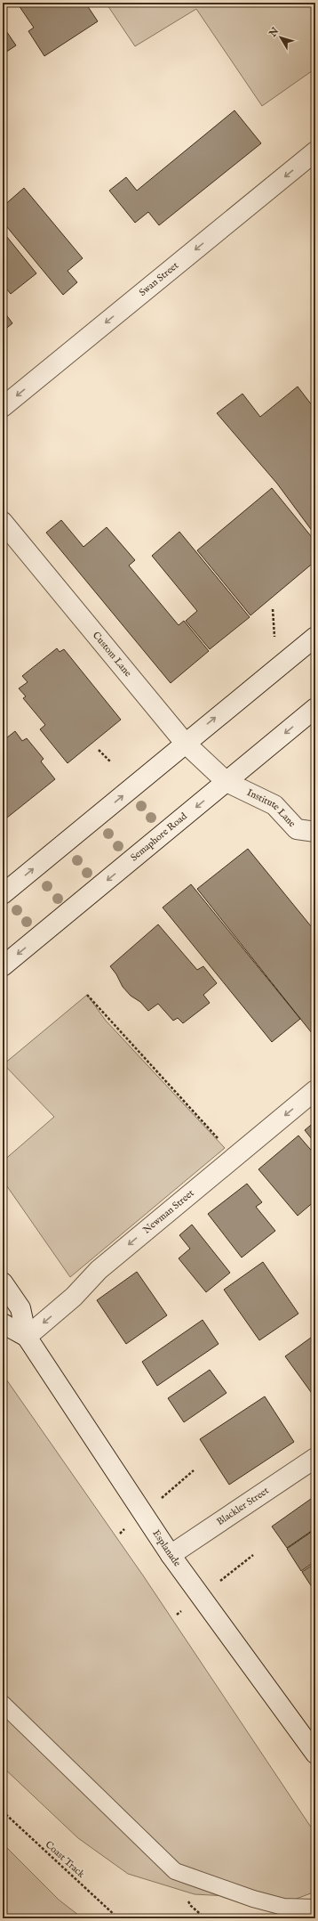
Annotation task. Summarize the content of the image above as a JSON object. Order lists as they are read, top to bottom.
{
  "streets": {
    "street": [
      "Swan Street",
      "Custom Lane",
      "Institute Lane",
      "Semaphore Road",
      "Newman Street",
      "Blackler Street",
      "Esplanade"
    ],
    "path": ["Coast Track"]
  },
  "crossings": [
    ["Custom Lane", "Institute Lane"],
    ["Custom Lane", "Semaphore Road"],
    ["Institute Lane", "Semaphore Road"],
    ["Newman Street", "Esplanade"],
    ["Blackler Street", "Esplanade"]
  ],
  "one_way": ["Swan Street", "Newman Street"],
  "north": "top left"
}
